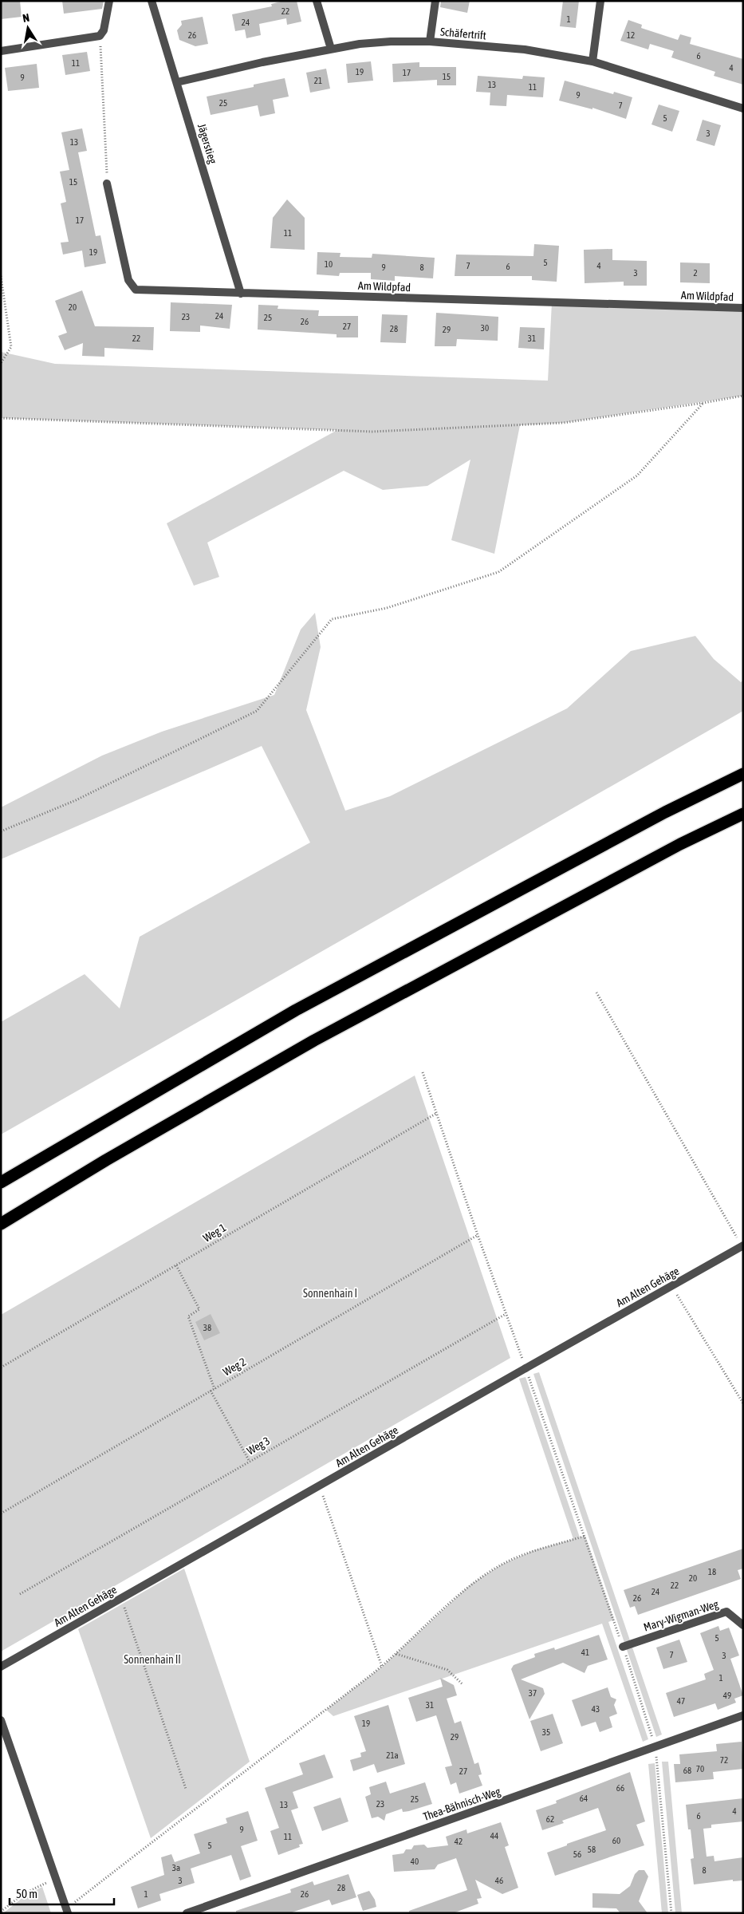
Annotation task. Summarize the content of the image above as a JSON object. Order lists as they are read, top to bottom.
{
  "streets": {
    "street": [
      "Schäfertrift",
      "Jägerstieg",
      "Am Wildpfad",
      "Am Alten Gehäge",
      "Mary-Wigman-Weg",
      "Thea-Bähnisch-Weg"
    ],
    "path": ["Weg 1", "Weg 2", "Weg 3"]
  },
  "crossings": [
    ["Schäfertrift", "Jägerstieg"],
    ["Jägerstieg", "Am Wildpfad"]
  ],
  "parks": ["Sonnenhain I", "Sonnenhain II"],
  "house_numbers": [
    "22",
    "1",
    "24",
    "26",
    "12",
    "6",
    "11",
    "4",
    "19",
    "17",
    "15",
    "9",
    "21",
    "13",
    "11",
    "9",
    "25",
    "7",
    "5",
    "3",
    "13",
    "15",
    "17",
    "11",
    "19",
    "5",
    "10",
    "7",
    "4",
    "6",
    "9",
    "8",
    "3",
    "2",
    "20",
    "24",
    "23",
    "25",
    "26",
    "27",
    "30",
    "28",
    "29",
    "22",
    "31",
    "38",
    "18",
    "20",
    "22",
    "24",
    "26",
    "5",
    "41",
    "7",
    "3",
    "1",
    "37",
    "49",
    "47",
    "31",
    "43",
    "19",
    "35",
    "29",
    "21a",
    "72",
    "70",
    "68",
    "27",
    "66",
    "64",
    "25",
    "23",
    "13",
    "4",
    "6",
    "62",
    "9",
    "44",
    "11",
    "60",
    "42",
    "5",
    "58",
    "56",
    "40",
    "3a",
    "8",
    "3",
    "46",
    "28",
    "1",
    "26"
  ],
  "scale_bar": "50 m",
  "north": "top"
}
